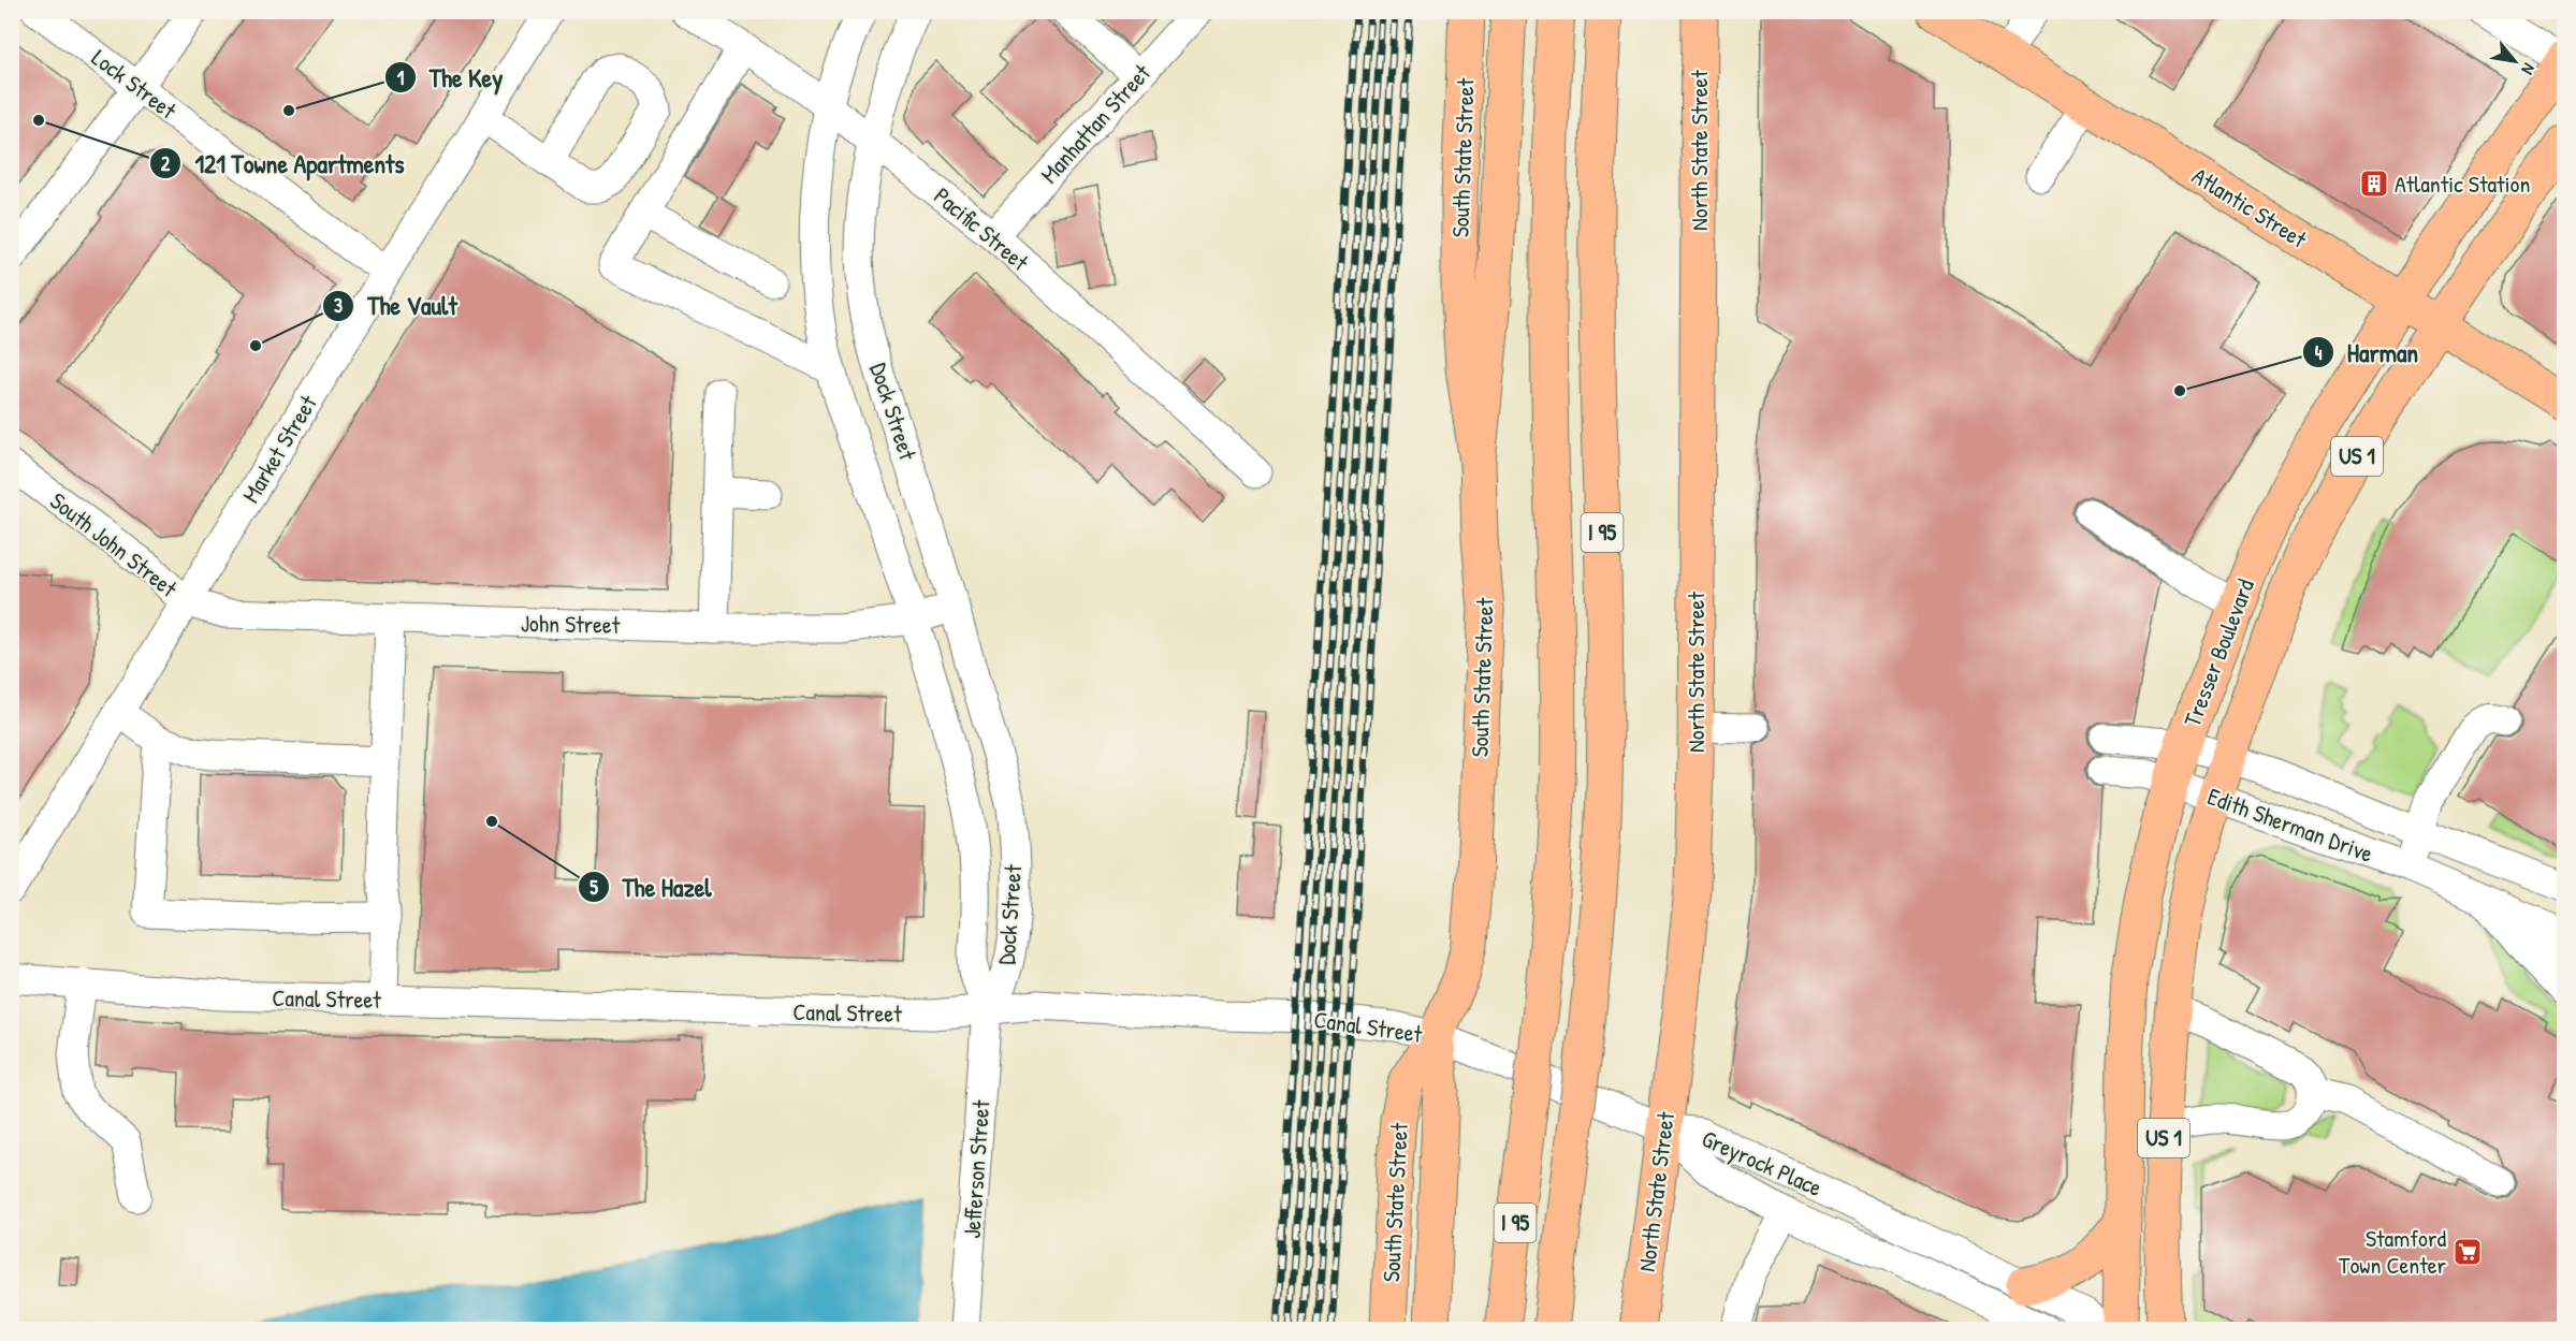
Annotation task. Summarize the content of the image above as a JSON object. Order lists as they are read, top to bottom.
{
  "streets": {
    "main road": [
      "North State Street",
      "South State Street",
      "Atlantic Street",
      "US 1",
      "I 95",
      "Tresser Boulevard"
    ],
    "street": [
      "Lock Street",
      "Manhattan Street",
      "Pacific Street",
      "Dock Street",
      "Market Street",
      "South John Street",
      "John Street",
      "Edith Sherman Drive",
      "Canal Street",
      "Greyrock Place",
      "Jefferson Street"
    ]
  },
  "crossings": [
    ["Lock Street", "Market Street"],
    ["Manhattan Street", "Pacific Street"],
    ["North State Street", "Canal Street"],
    ["North State Street", "Greyrock Place"],
    ["South State Street", "Canal Street"],
    ["Atlantic Street", "Tresser Boulevard"],
    ["Pacific Street", "Dock Street"],
    ["Dock Street", "John Street"],
    ["Dock Street", "Canal Street"],
    ["Dock Street", "Jefferson Street"],
    ["Market Street", "South John Street"],
    ["Market Street", "John Street"],
    ["South John Street", "John Street"],
    ["Tresser Boulevard", "Edith Sherman Drive"],
    ["Canal Street", "Greyrock Place"],
    ["Canal Street", "Jefferson Street"]
  ],
  "places": {
    "other": [
      "The Key",
      "121 Towne Apartments",
      "The Vault",
      "Harman",
      "The Hazel"
    ],
    "building": ["Atlantic Station"],
    "supermarket": ["Stamford Town Center"]
  },
  "north": "bottom right"
}
